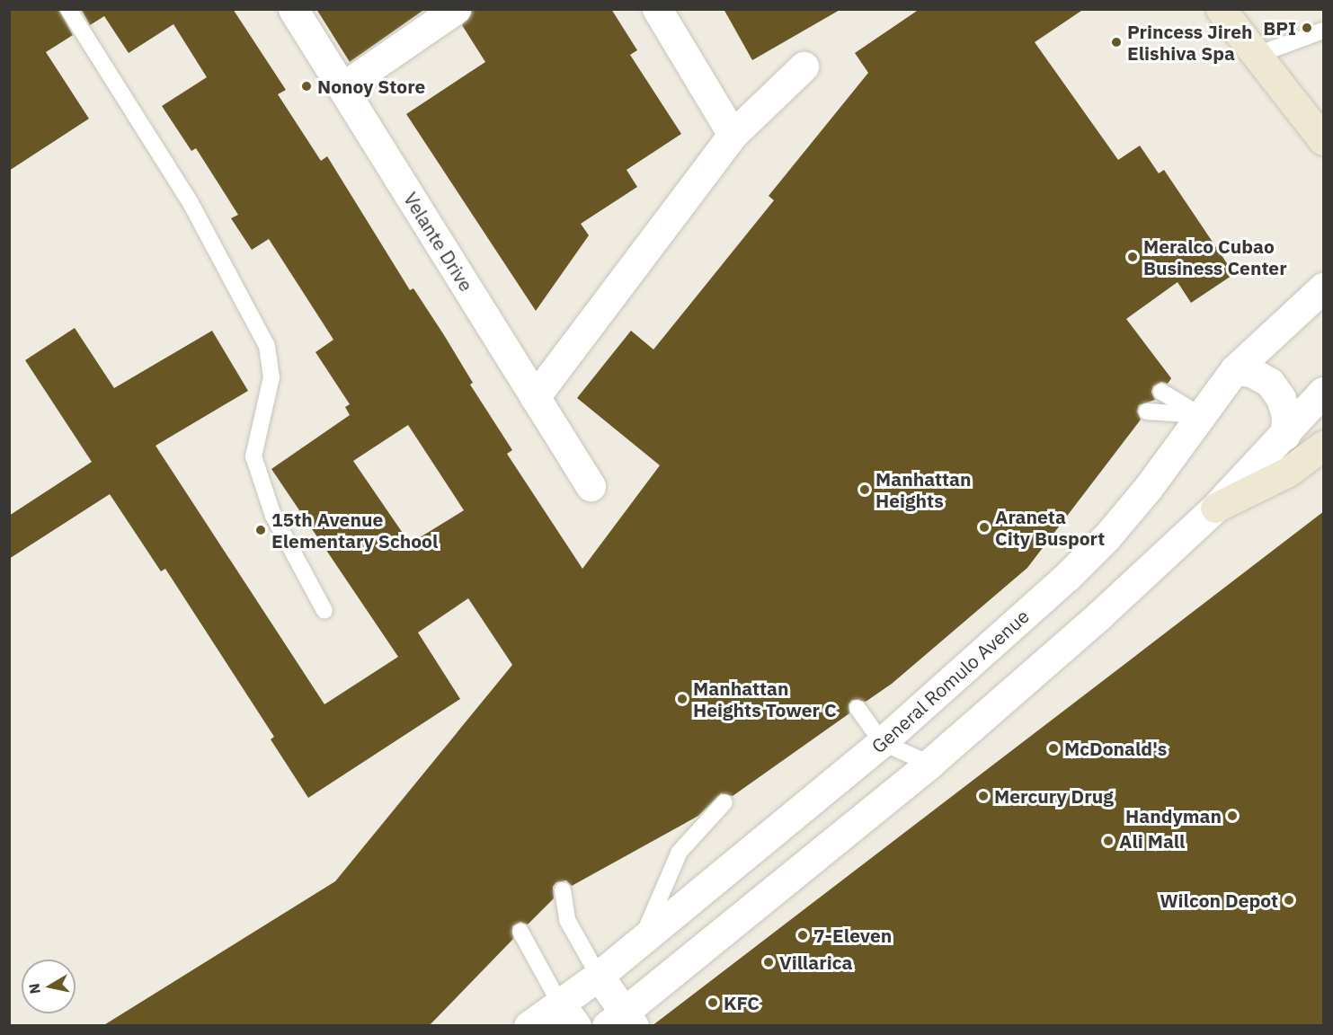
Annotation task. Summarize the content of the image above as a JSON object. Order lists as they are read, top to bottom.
{
  "streets": {
    "street": ["Velante Drive", "General Romulo Avenue"]
  },
  "places": [
    "BPI",
    "Princess Jireh Elishiva Spa",
    "Nonoy Store",
    "Meralco Cubao Business Center",
    "Manhattan Heights",
    "Araneta City Busport",
    "15th Avenue Elementary School",
    "Manhattan Heights Tower C",
    "McDonald's",
    "Mercury Drug",
    "Handyman",
    "Ali Mall",
    "Wilcon Depot",
    "7-Eleven",
    "Villarica",
    "KFC"
  ],
  "north": "left"
}
